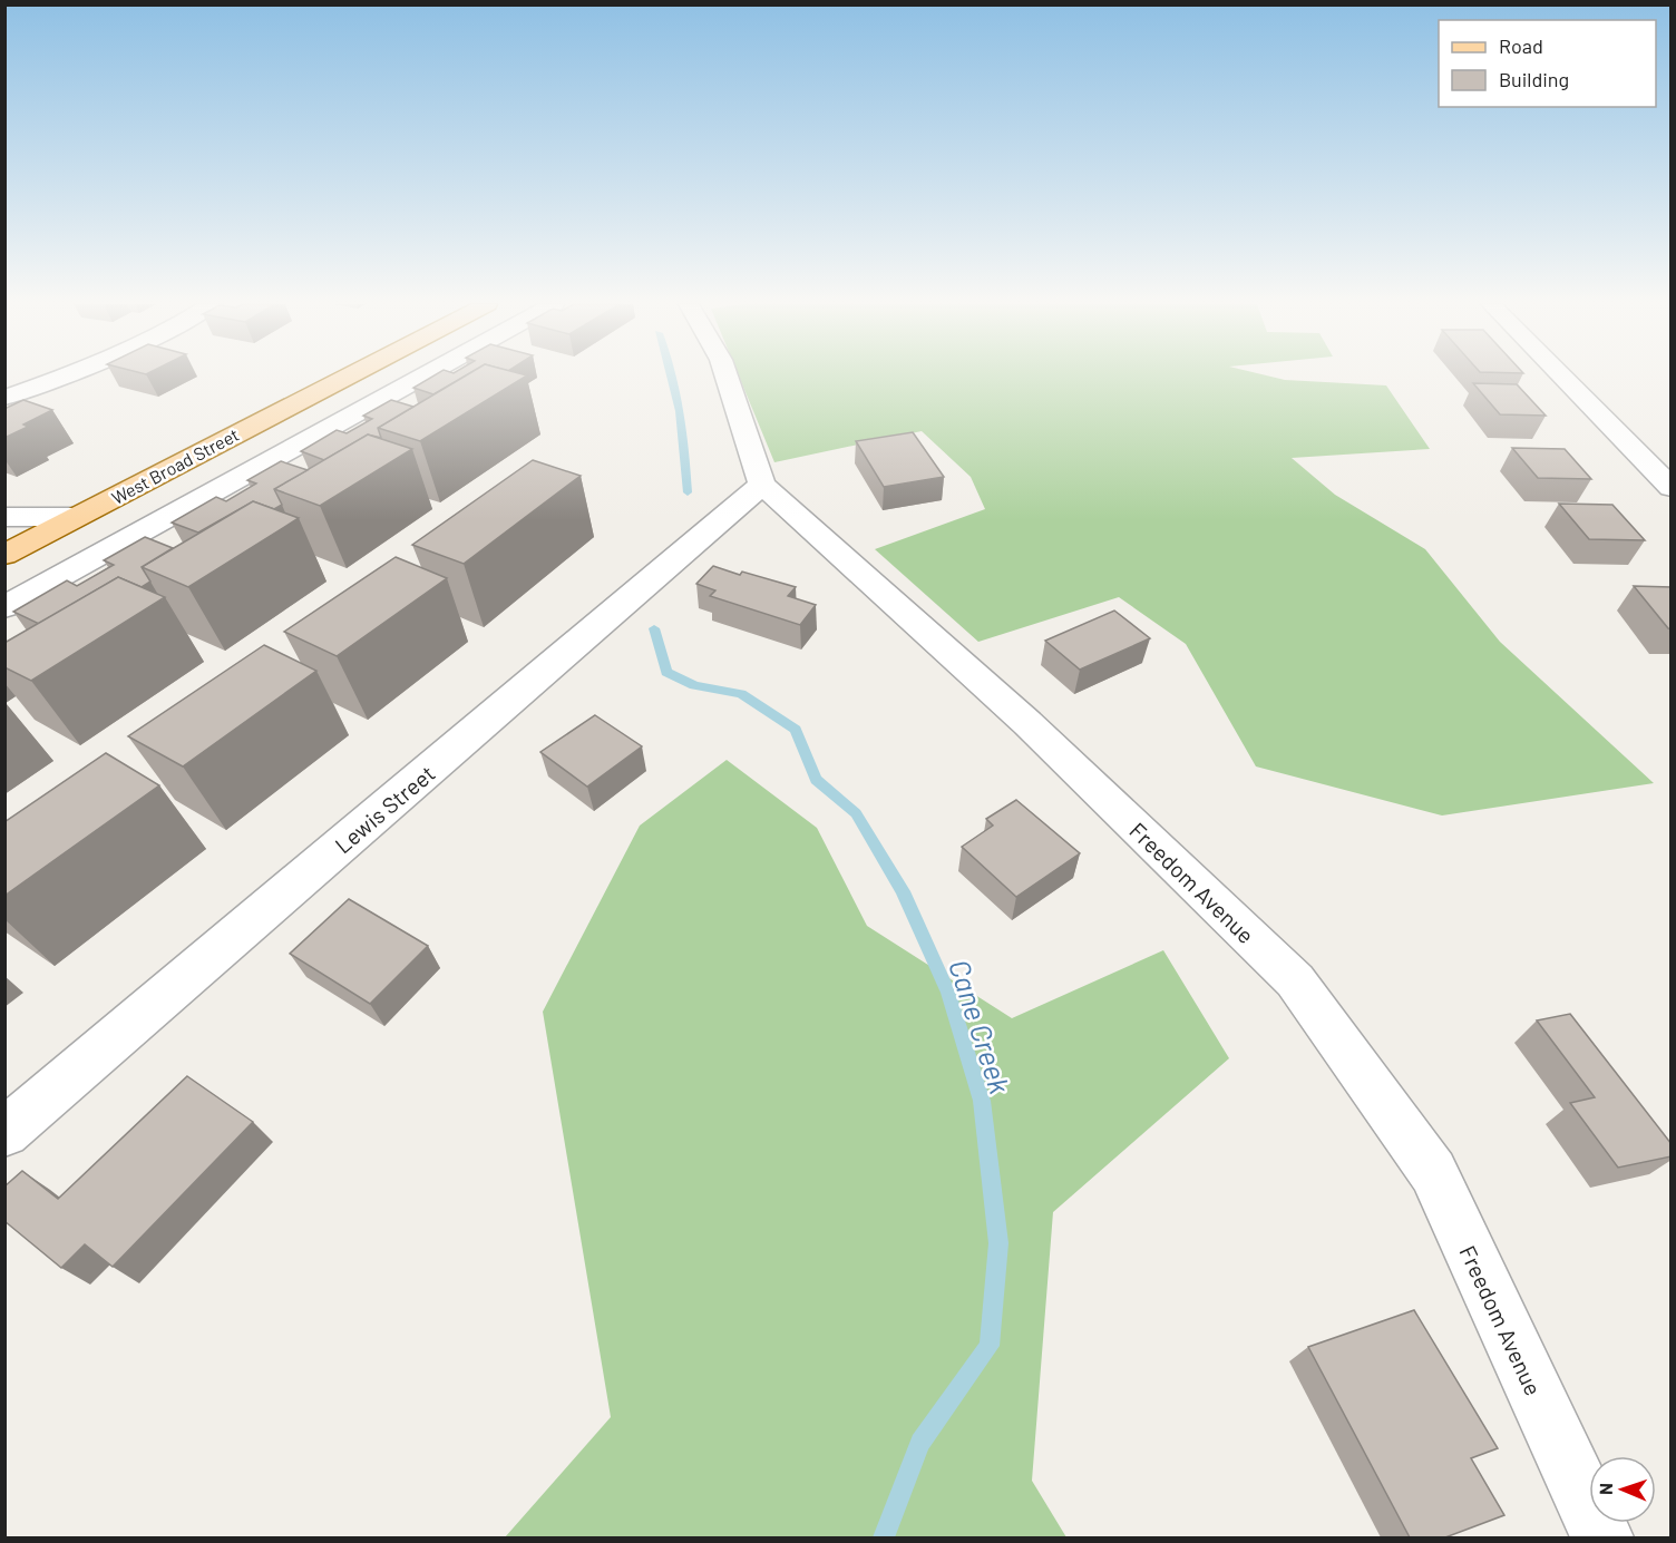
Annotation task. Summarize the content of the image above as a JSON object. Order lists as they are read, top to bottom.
{
  "streets": {
    "main road": ["West Broad Street"],
    "street": ["Lewis Street", "Freedom Avenue"]
  },
  "crossings": [
    ["Lewis Street", "Freedom Avenue"]
  ],
  "water": ["Cane Creek"],
  "legend": ["Road", "Building"],
  "north": "left"
}
